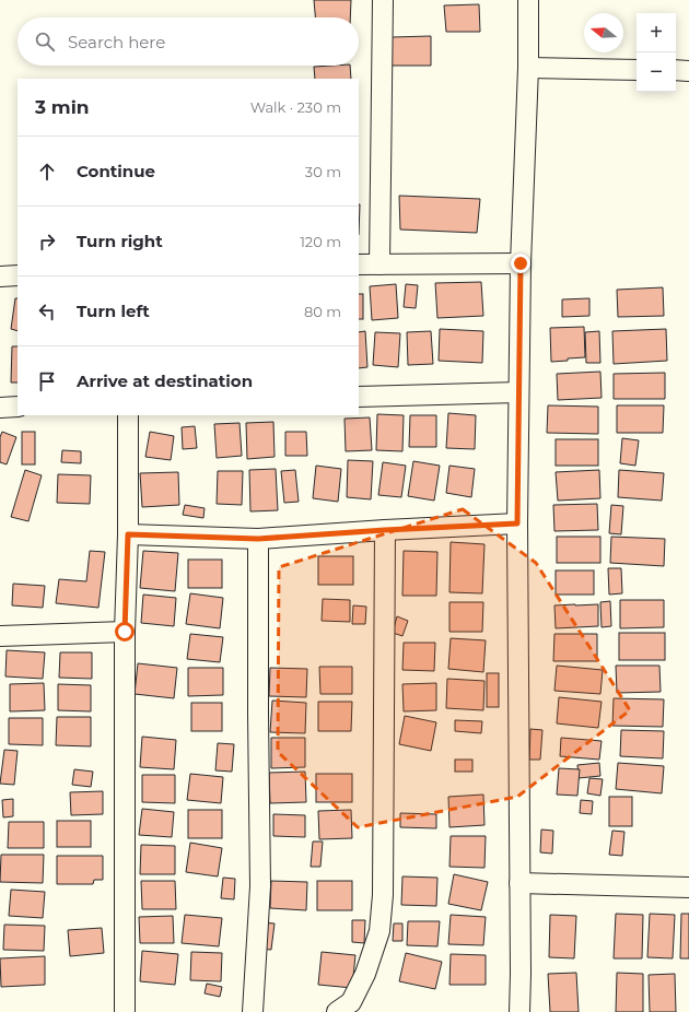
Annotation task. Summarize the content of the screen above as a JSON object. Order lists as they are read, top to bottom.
{
  "north": "left",
  "page": {
    "map_buttons": ["+", "−"],
    "search": "Search here",
    "heading": ["3 min", "Walk · 230 m"],
    "list": [
      ["Continue", "30 m"],
      ["Turn right", "120 m"],
      ["Turn left", "80 m"],
      "Arrive at destination"
    ]
  }
}
